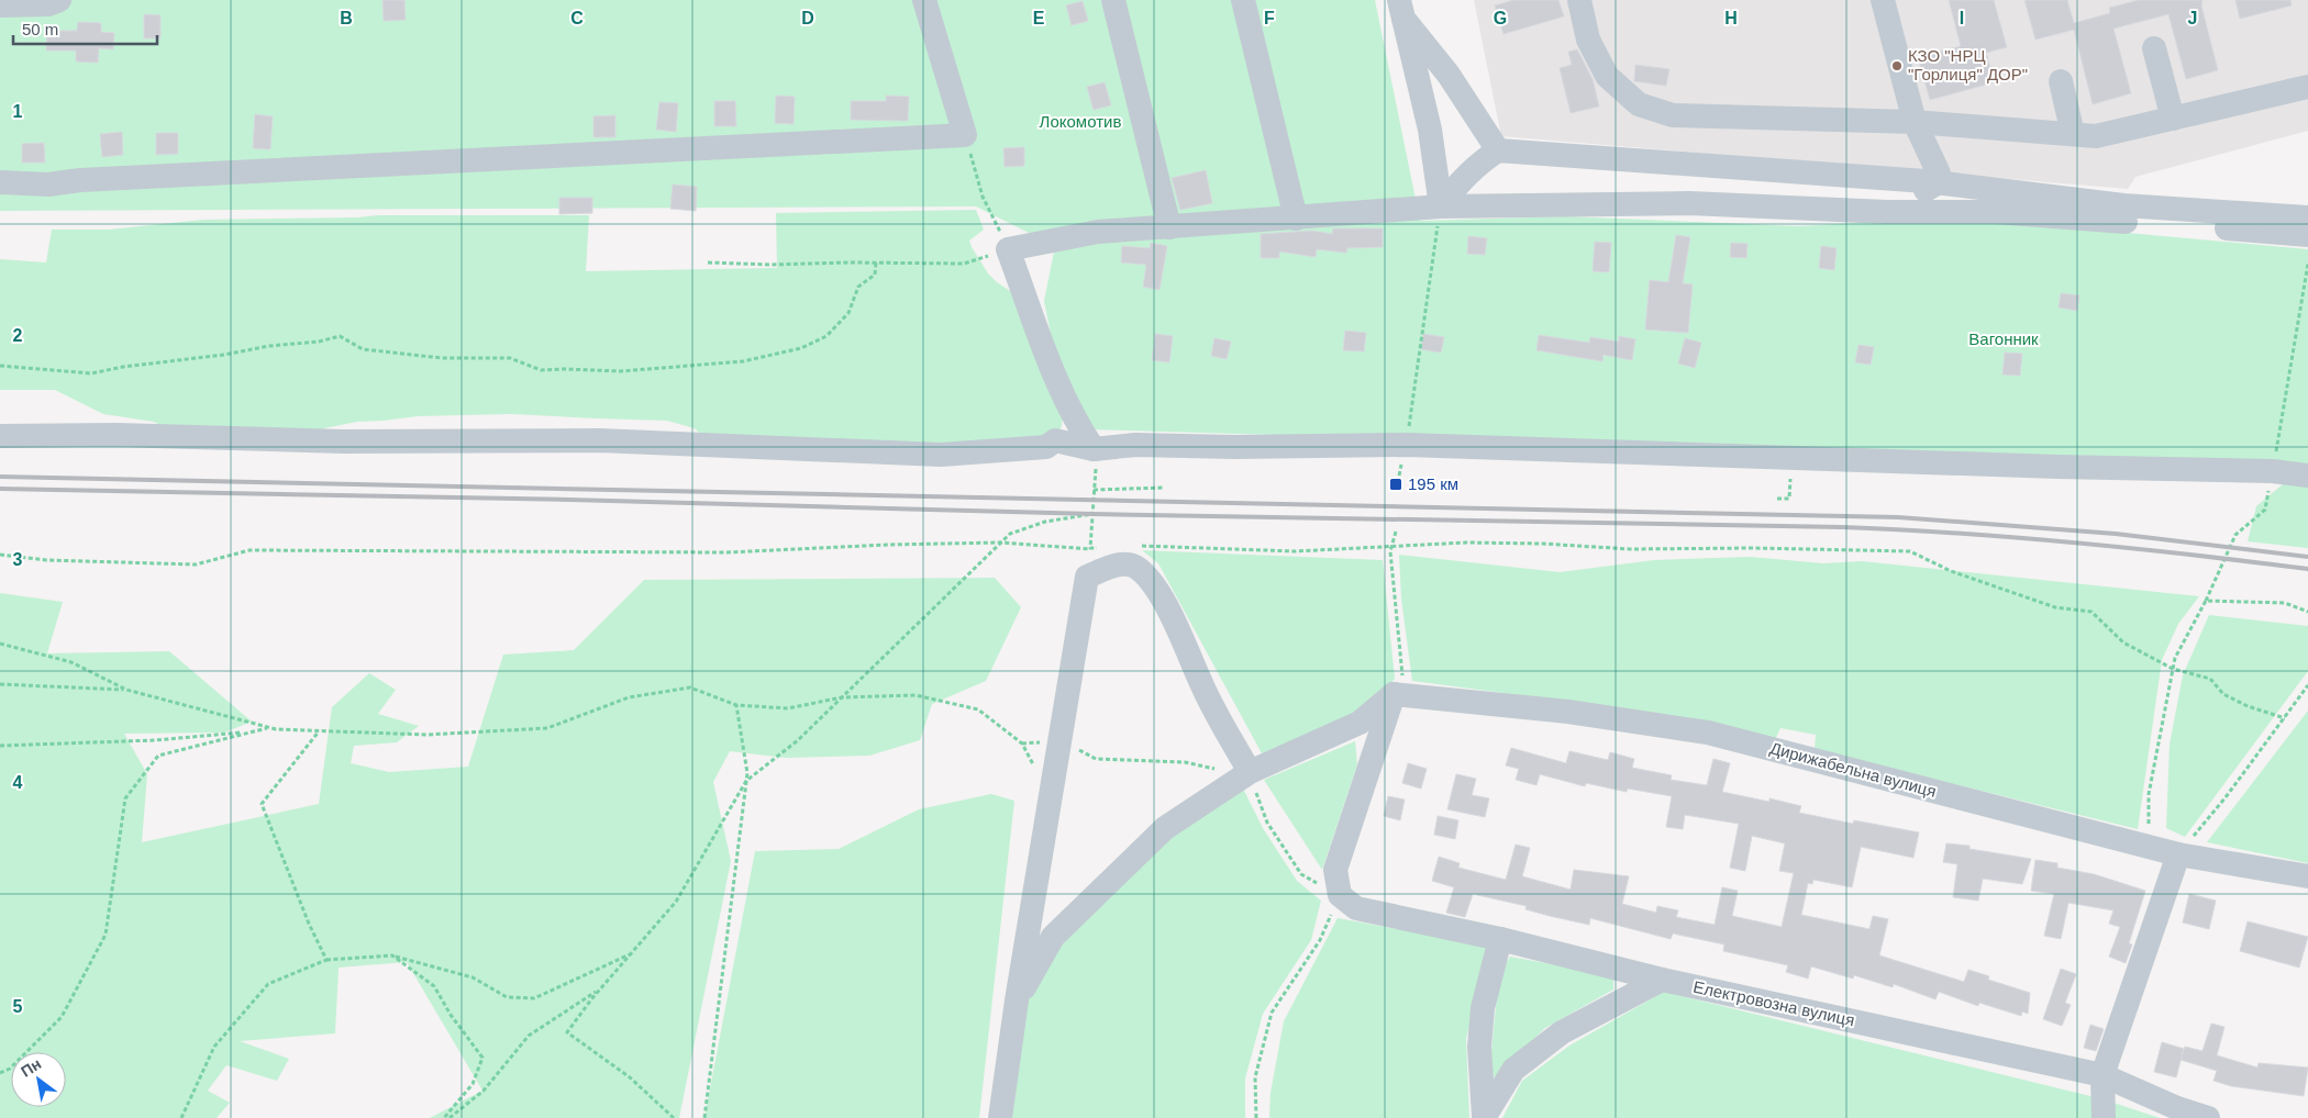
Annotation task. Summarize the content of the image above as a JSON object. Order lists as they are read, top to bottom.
{
  "streets": {
    "street": ["Дирижабельна вулиця", "Електровозна вулиця"]
  },
  "parks": ["Локомотив", "Вагонник"],
  "places": {
    "other": ["КЗО \"НРЦ \"Горлиця\" ДОР\""],
    "transit": ["195 км"]
  },
  "scale_bar": "50 m",
  "north": "top left",
  "grid": {
    "columns": [
      "B",
      "C",
      "D",
      "E",
      "F",
      "G",
      "H",
      "I",
      "J"
    ],
    "rows": [
      "1",
      "2",
      "3",
      "4",
      "5"
    ]
  }
}
